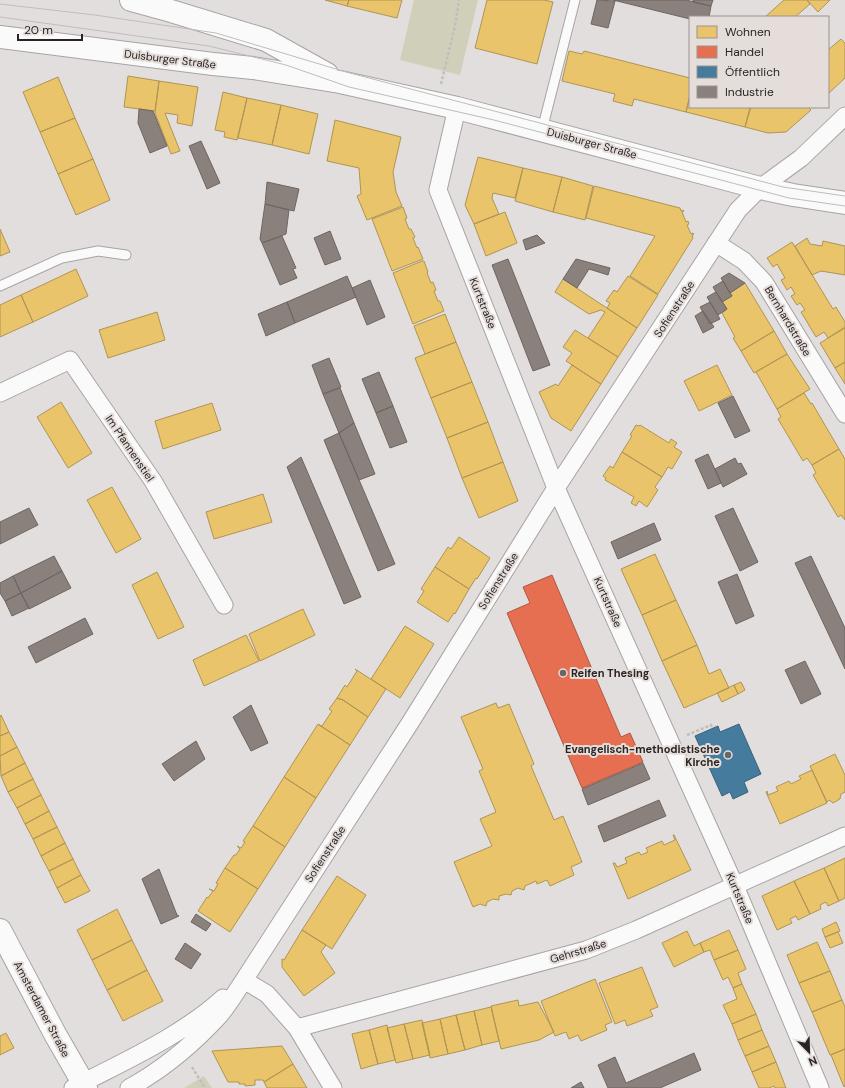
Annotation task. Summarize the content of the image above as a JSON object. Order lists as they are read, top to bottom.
{
  "streets": {
    "main road": ["Duisburger Straße", "Amsterdamer Straße"],
    "street": [
      "Kurtstraße",
      "Sofienstraße",
      "Bernhardstraße",
      "Im Pfannenstiel",
      "Gehrstraße"
    ]
  },
  "crossings": [
    ["Duisburger Straße", "Kurtstraße"],
    ["Duisburger Straße", "Sofienstraße"],
    ["Kurtstraße", "Sofienstraße"],
    ["Kurtstraße", "Gehrstraße"],
    ["Sofienstraße", "Bernhardstraße"],
    ["Sofienstraße", "Amsterdamer Straße"]
  ],
  "places": ["Reifen Thesing", "Evangelisch-methodistische Kirche"],
  "legend": [
    "Wohnen",
    "Handel",
    "Öffentlich",
    "Industrie"
  ],
  "scale_bar": "20 m",
  "north": "bottom right"
}
